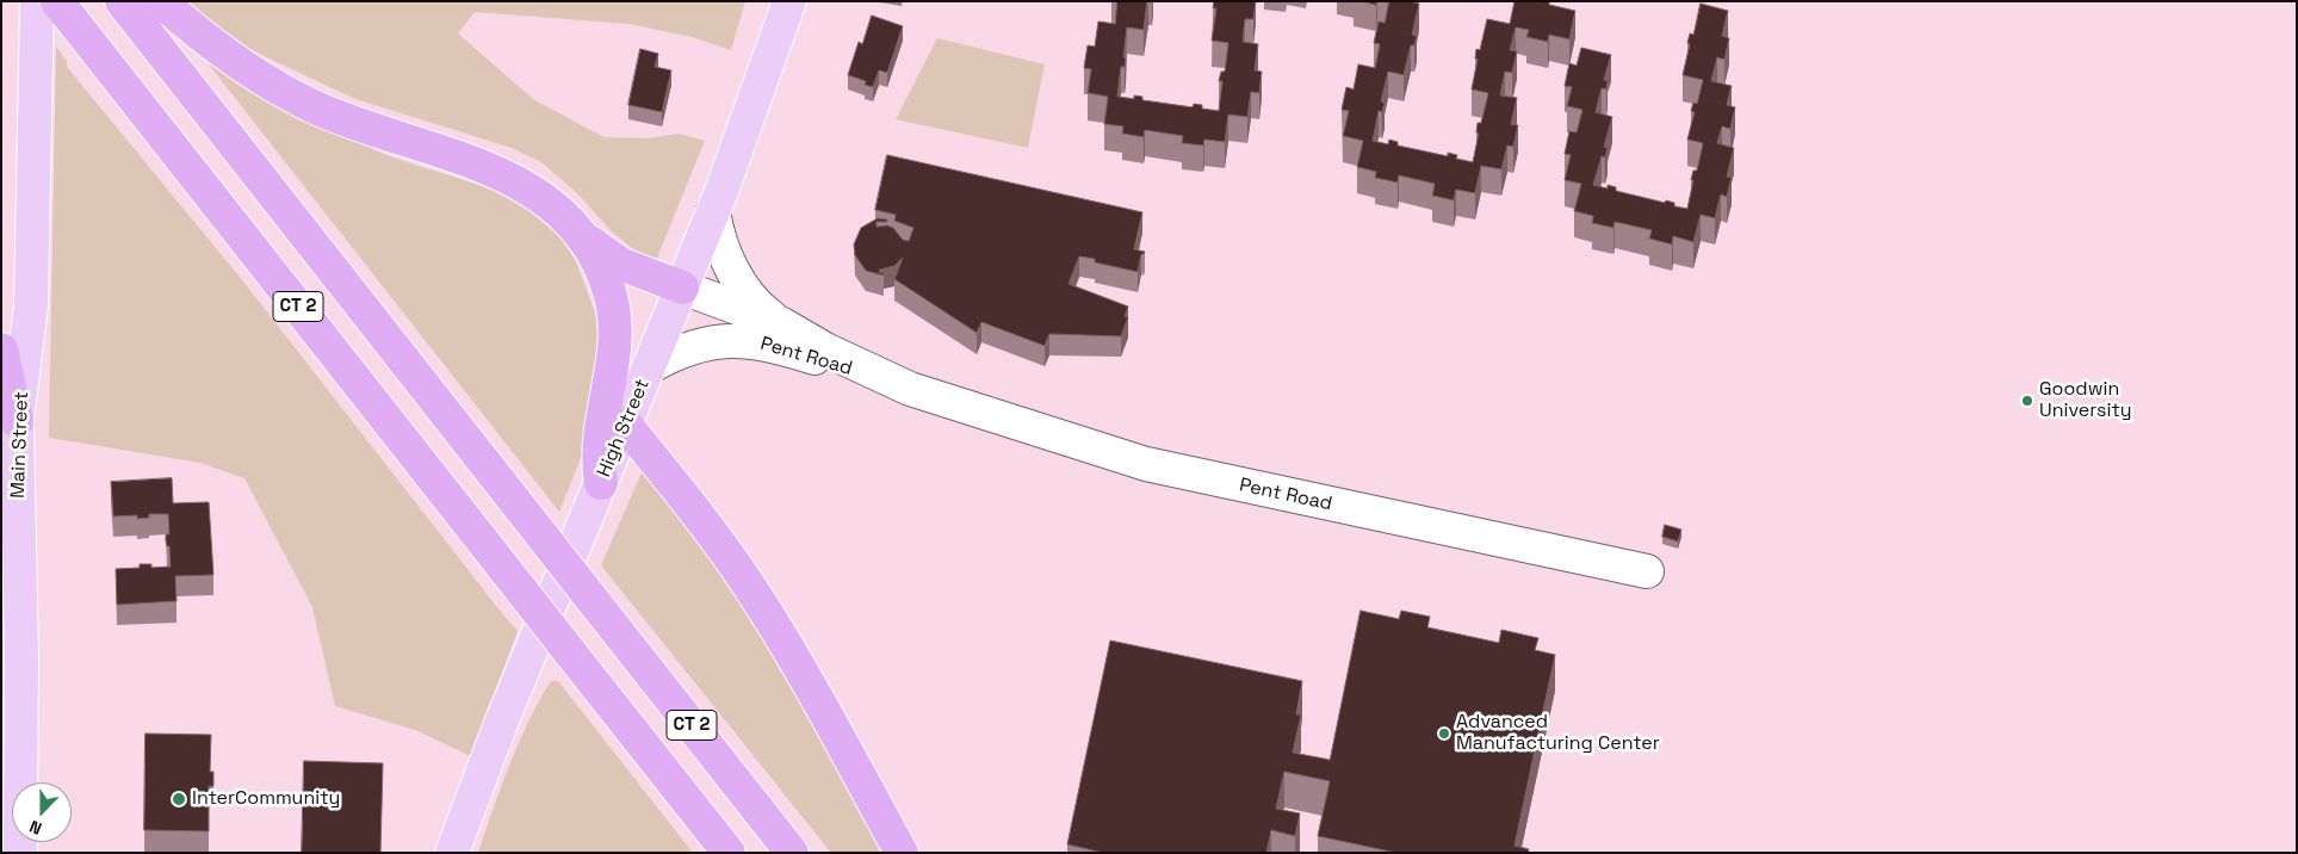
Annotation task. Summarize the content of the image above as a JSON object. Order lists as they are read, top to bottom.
{
  "streets": {
    "highway": ["CT 2"],
    "main road": ["High Street", "Main Street"],
    "street": ["Pent Road"]
  },
  "crossings": [
    ["Pent Road", "High Street"]
  ],
  "places": ["Goodwin University", "Advanced Manufacturing Center", "InterCommunity"],
  "north": "bottom"
}
